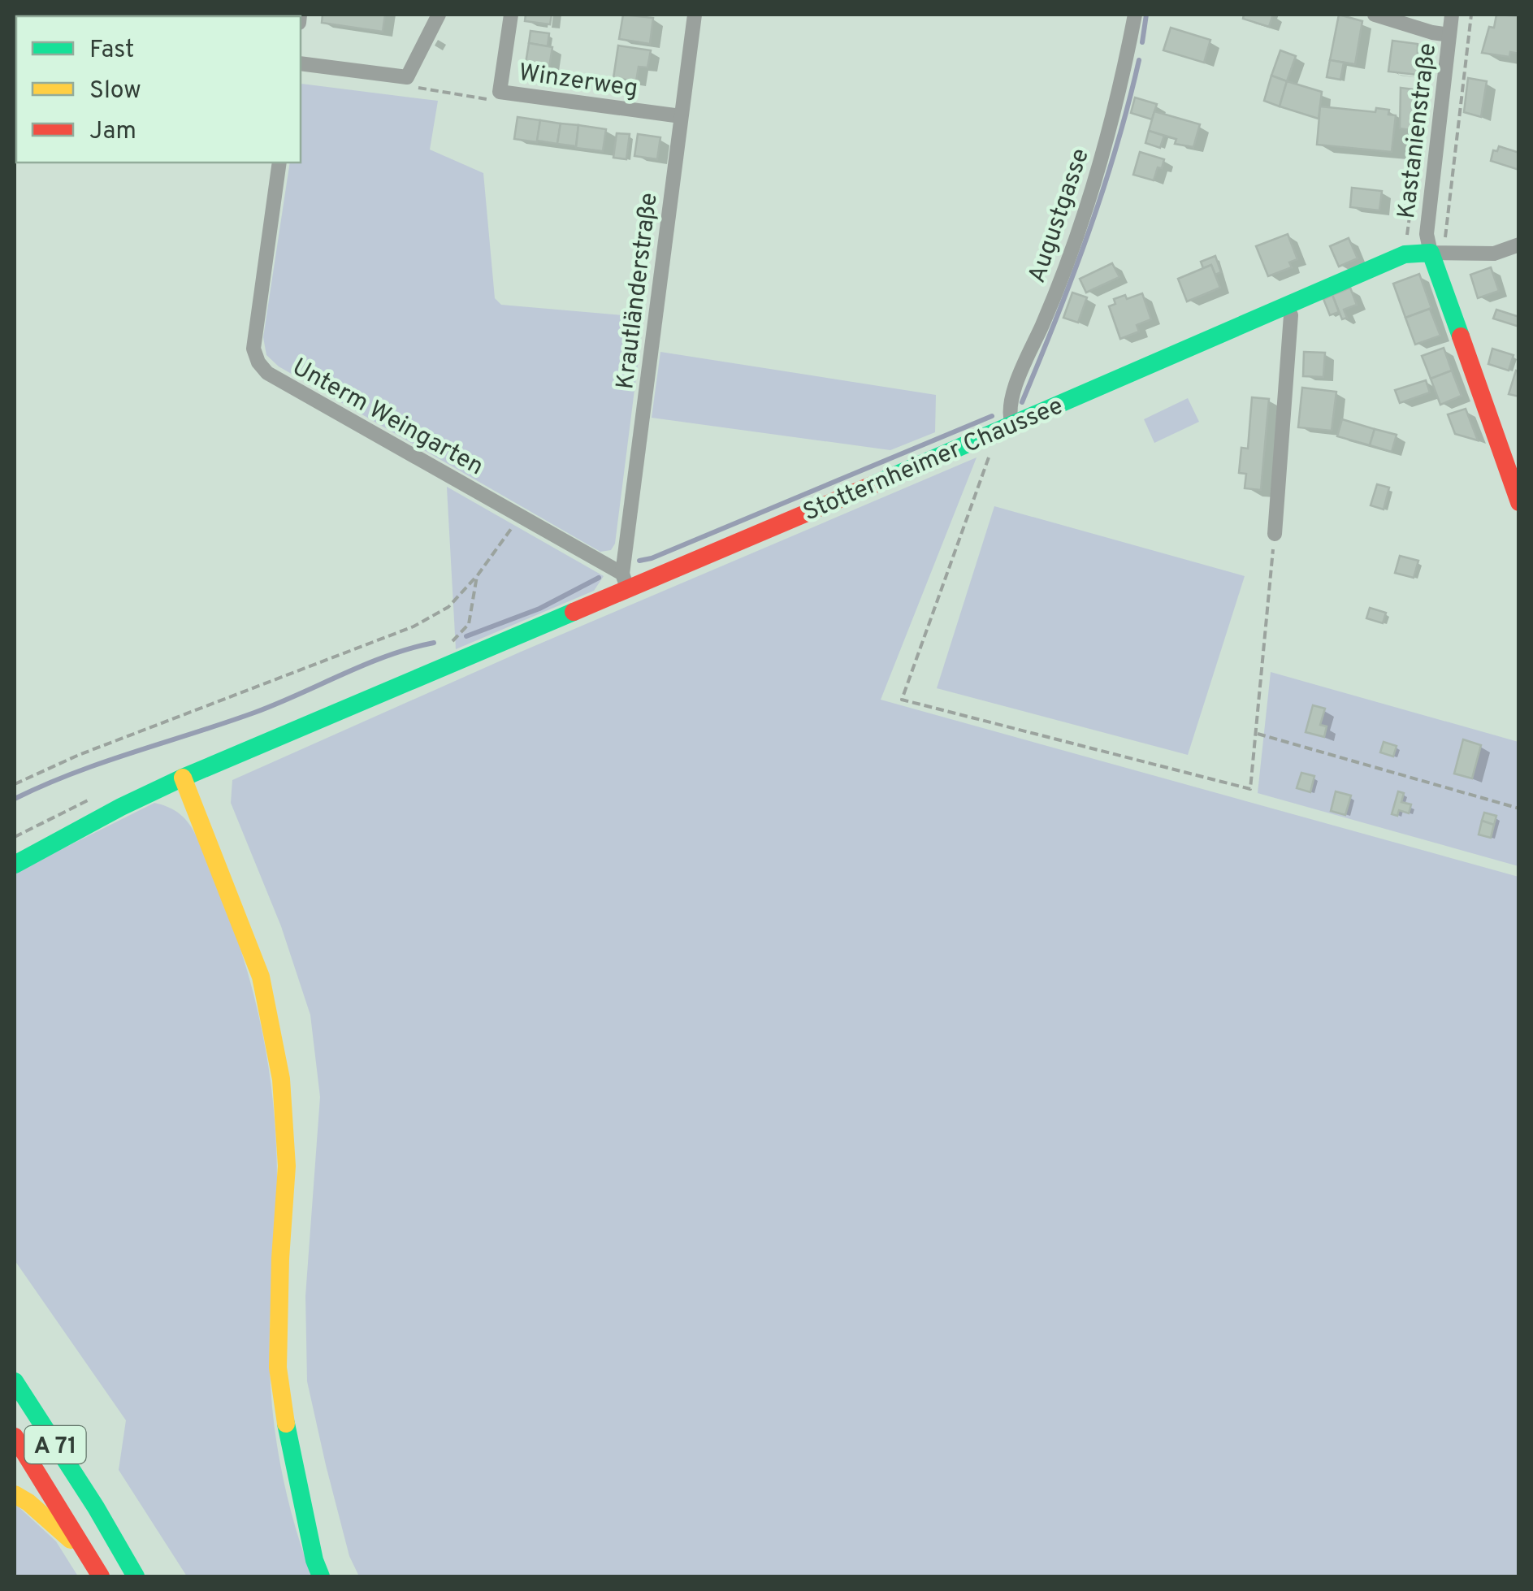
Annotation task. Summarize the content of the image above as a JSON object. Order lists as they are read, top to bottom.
{
  "streets": {
    "main road": ["Stotternheimer Chaussee", "A 71"],
    "street": [
      "Winzerweg",
      "Kastanienstraße",
      "Augustgasse",
      "Krautländerstraße",
      "Unterm Weingarten"
    ]
  },
  "crossings": [
    ["Winzerweg", "Krautländerstraße"],
    ["Kastanienstraße", "Stotternheimer Chaussee"],
    ["Augustgasse", "Stotternheimer Chaussee"],
    ["Krautländerstraße", "Unterm Weingarten"],
    ["Krautländerstraße", "Stotternheimer Chaussee"],
    ["Unterm Weingarten", "Stotternheimer Chaussee"]
  ],
  "legend": ["Fast", "Slow", "Jam"]
}
